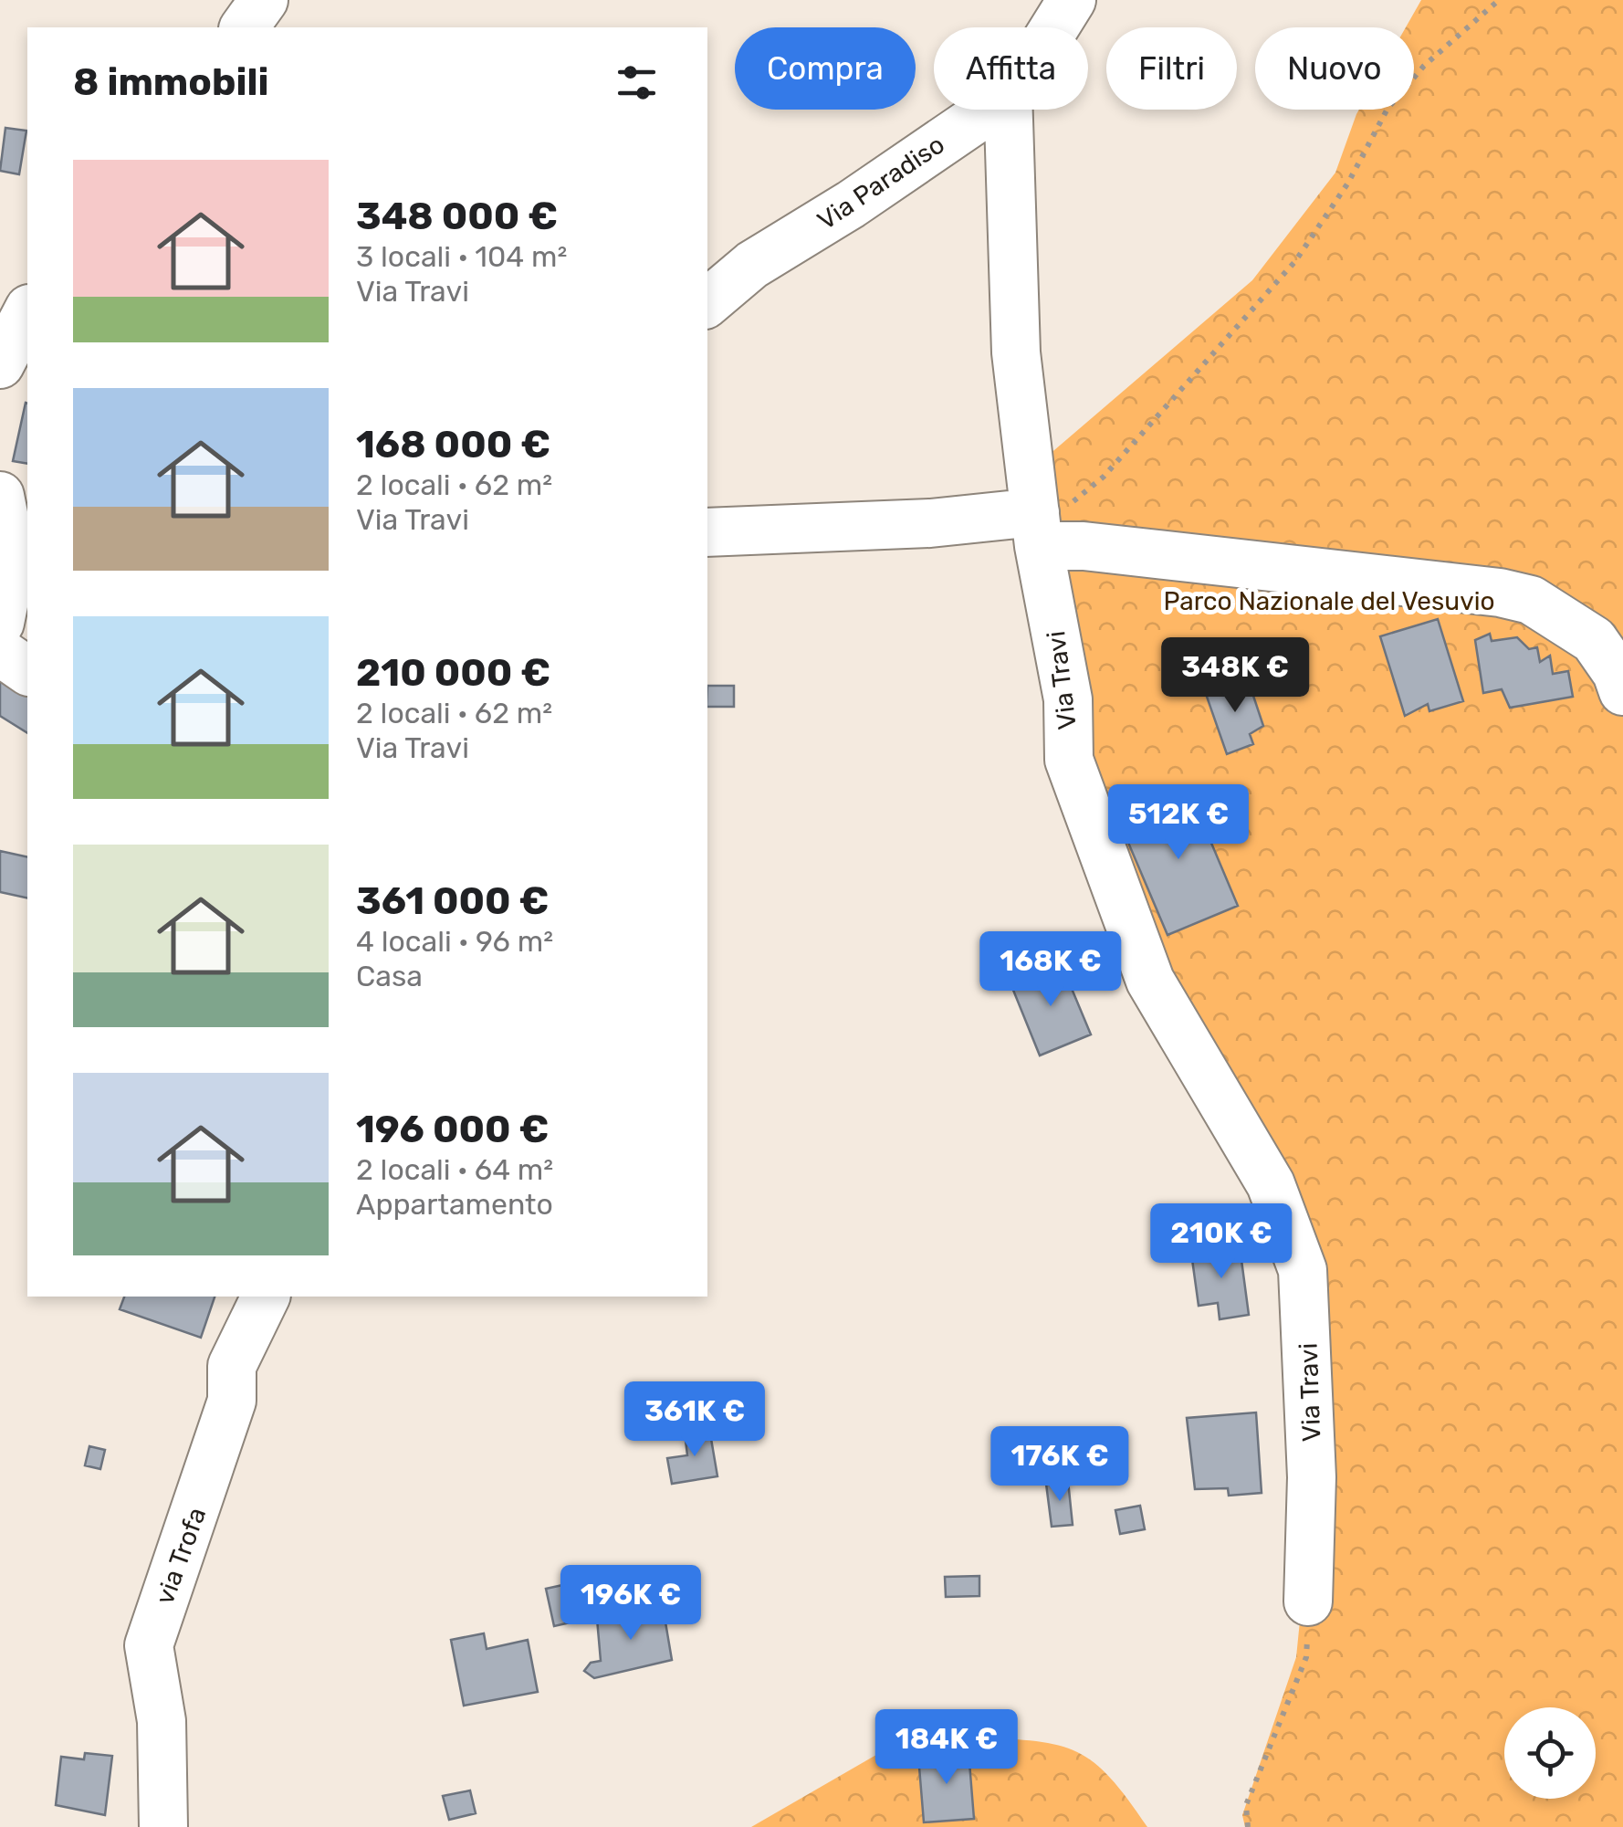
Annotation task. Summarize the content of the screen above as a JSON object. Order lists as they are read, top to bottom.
{
  "streets": {
    "street": ["Via Paradiso", "Via Travi", "via Trofa"]
  },
  "parks": ["Parco Nazionale del Vesuvio"],
  "page": {
    "chip": [
      "Compra",
      "Affitta",
      "Filtri",
      "Nuovo"
    ],
    "heading": "8 immobili",
    "list": [
      {
        "name": "348 000 €",
        "note": "3 locali · 104 m² · Via Travi"
      },
      {
        "name": "168 000 €",
        "note": "2 locali · 62 m² · Via Travi"
      },
      {
        "name": "210 000 €",
        "note": "2 locali · 62 m² · Via Travi"
      },
      {
        "name": "361 000 €",
        "note": "4 locali · 96 m² · Casa"
      },
      {
        "name": "196 000 €",
        "note": "2 locali · 64 m² · Appartamento"
      }
    ],
    "price": [
      "348K €",
      "512K €",
      "168K €",
      "210K €",
      "361K €",
      "176K €",
      "196K €",
      "184K €"
    ]
  }
}
